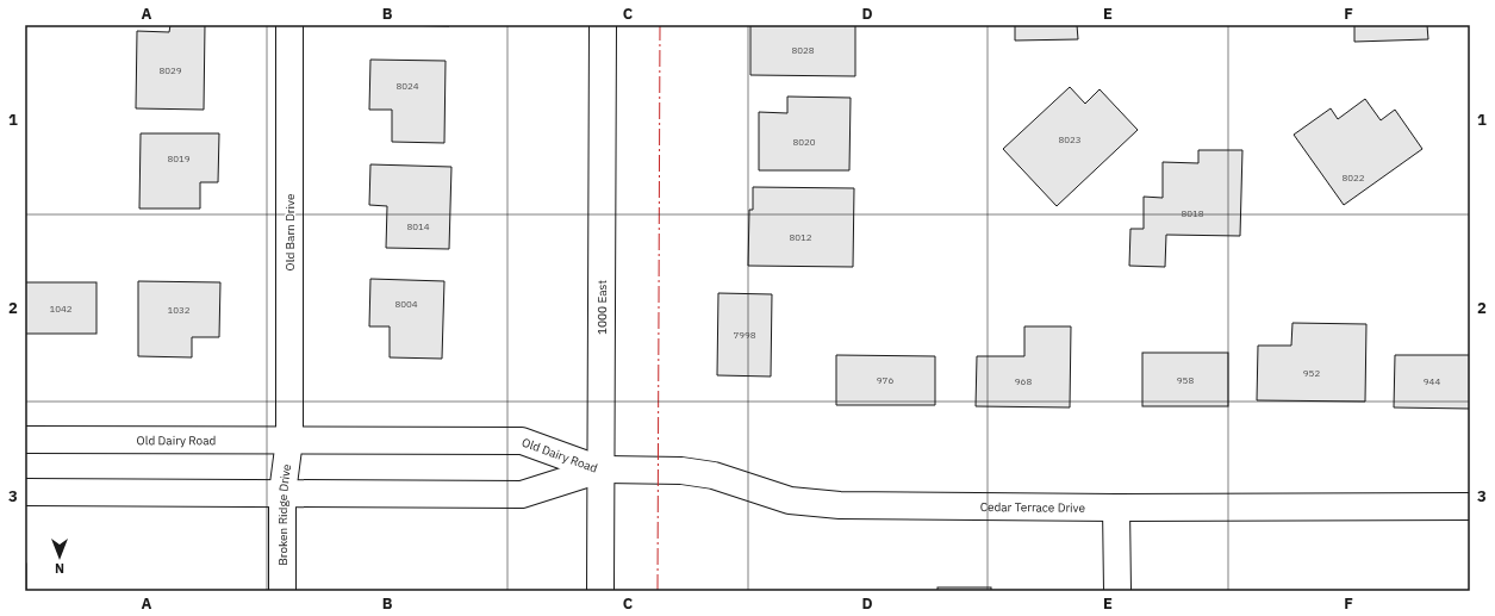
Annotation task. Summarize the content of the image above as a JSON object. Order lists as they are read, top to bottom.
{
  "streets": {
    "street": [
      "Old Barn Drive",
      "1000 East",
      "Old Dairy Road",
      "Cedar Terrace Drive",
      "Broken Ridge Drive"
    ]
  },
  "crossings": [
    ["Old Barn Drive", "Old Dairy Road"],
    ["Old Barn Drive", "Broken Ridge Drive"],
    ["1000 East", "Old Dairy Road"],
    ["1000 East", "Cedar Terrace Drive"],
    ["Old Dairy Road", "Cedar Terrace Drive"],
    ["Old Dairy Road", "Broken Ridge Drive"]
  ],
  "house_numbers": [
    "8028",
    "8029",
    "8024",
    "8023",
    "8020",
    "8019",
    "8022",
    "8018",
    "8014",
    "8012",
    "8004",
    "1042",
    "1032",
    "7998",
    "952",
    "976",
    "958",
    "968",
    "944"
  ],
  "north": "bottom",
  "grid": {
    "columns": [
      "A",
      "B",
      "C",
      "D",
      "E",
      "F"
    ],
    "rows": ["1", "2", "3"]
  }
}
